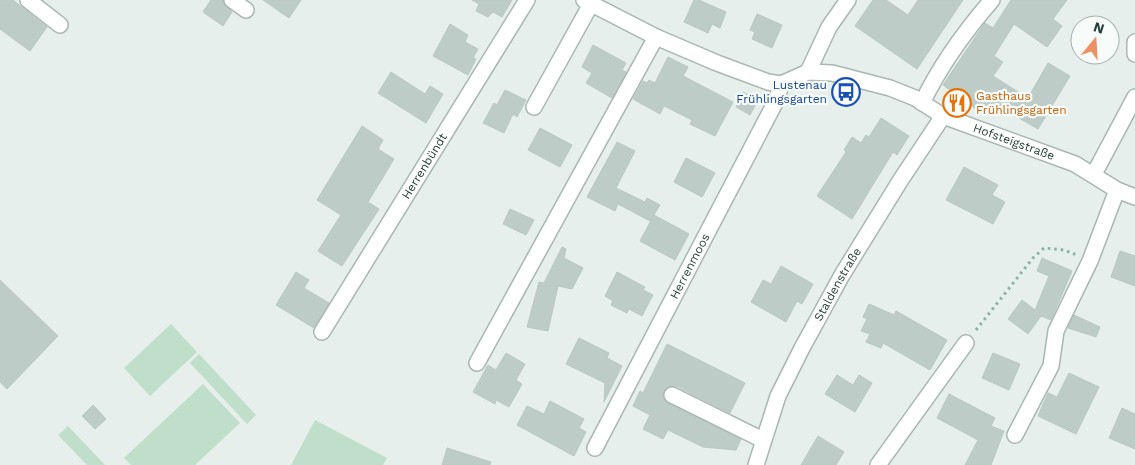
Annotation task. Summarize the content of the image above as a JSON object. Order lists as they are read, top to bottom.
{
  "streets": {
    "street": [
      "Hofsteigstraße",
      "Herrenbündt",
      "Herrenmoos",
      "Staldenstraße"
    ]
  },
  "crossings": [
    ["Hofsteigstraße", "Herrenmoos"],
    ["Hofsteigstraße", "Staldenstraße"]
  ],
  "places": {
    "bus stop": ["Lustenau Frühlingsgarten"],
    "restaurant": ["Gasthaus Frühlingsgarten"]
  },
  "north": "top"
}
